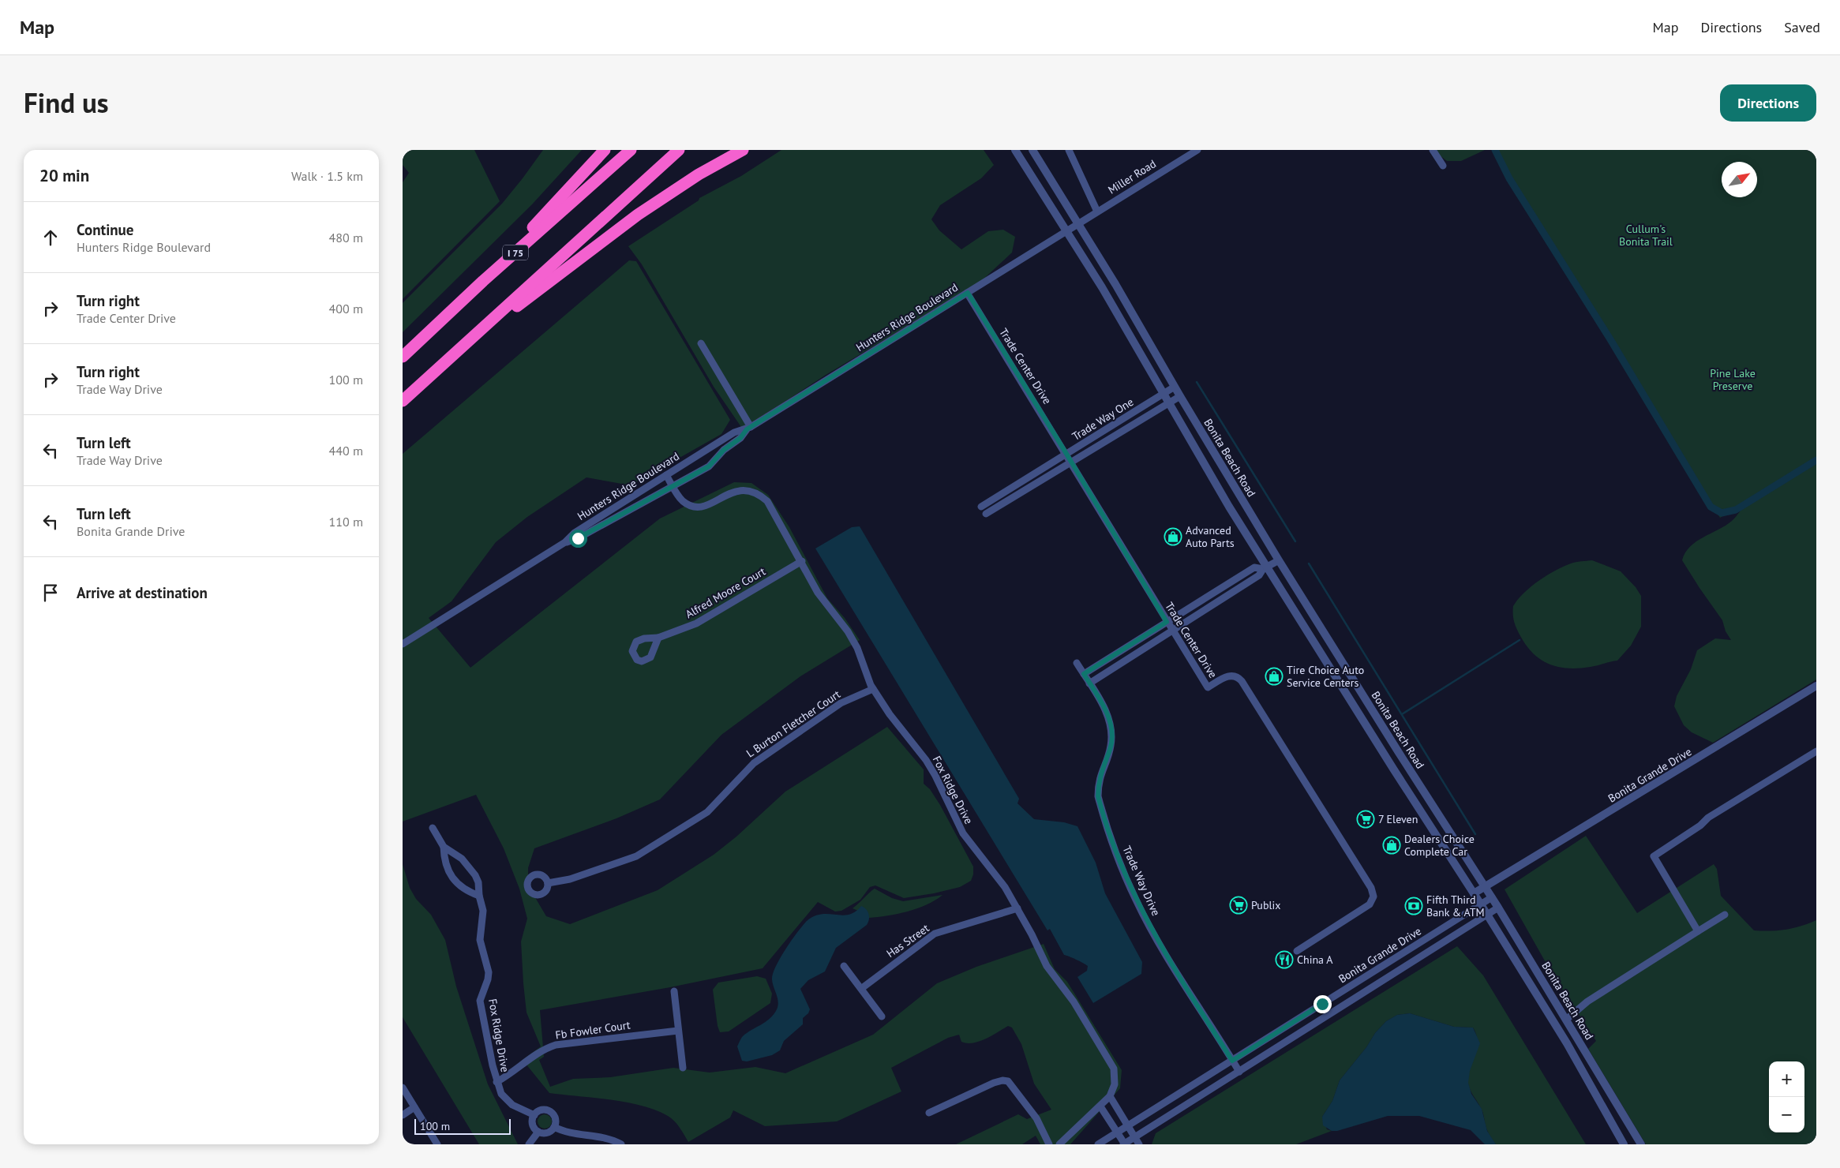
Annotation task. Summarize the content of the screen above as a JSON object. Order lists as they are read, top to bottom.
{
  "streets": {
    "highway": ["I 75"],
    "street": [
      "Miller Road",
      "Hunters Ridge Boulevard",
      "Trade Center Drive",
      "Trade Way One",
      "Bonita Beach Road",
      "Alfred Moore Court",
      "L Burton Fletcher Court",
      "Bonita Grande Drive",
      "Fox Ridge Drive",
      "Trade Way Drive",
      "Has Street",
      "Fb Fowler Court"
    ]
  },
  "crossings": [
    ["Miller Road", "Hunters Ridge Boulevard"],
    ["Miller Road", "Bonita Beach Road"],
    ["Hunters Ridge Boulevard", "Trade Center Drive"],
    ["Hunters Ridge Boulevard", "Bonita Beach Road"],
    ["Hunters Ridge Boulevard", "Fox Ridge Drive"],
    ["Trade Center Drive", "Trade Way One"],
    ["Trade Way One", "Bonita Beach Road"],
    ["Bonita Beach Road", "Bonita Grande Drive"],
    ["Alfred Moore Court", "Fox Ridge Drive"],
    ["L Burton Fletcher Court", "Fox Ridge Drive"],
    ["Bonita Grande Drive", "Trade Way Drive"],
    ["Fox Ridge Drive", "Has Street"],
    ["Fox Ridge Drive", "Fb Fowler Court"]
  ],
  "parks": ["Cullum's Bonita Trail", "Pine Lake Preserve"],
  "places": {
    "shop": ["Advanced Auto Parts", "Tire Choice Auto Service Centers", "Dealers Choice Complete Car"],
    "supermarket": ["7 Eleven", "Publix"],
    "bank": ["Fifth Third Bank & ATM"],
    "restaurant": ["China A"]
  },
  "scale_bar": "100 m",
  "north": "top right",
  "page": {
    "header": "Map",
    "nav": ["Map", "Directions", "Saved"],
    "title": "Find us",
    "buttons": "Directions",
    "heading": ["20 min", "Walk · 1.5 km"],
    "list": [
      ["Continue", "Hunters Ridge Boulevard", "480 m"],
      ["Turn right", "Trade Center Drive", "400 m"],
      ["Turn right", "Trade Way Drive", "100 m"],
      ["Turn left", "Trade Way Drive", "440 m"],
      ["Turn left", "Bonita Grande Drive", "110 m"],
      "Arrive at destination"
    ],
    "map_buttons": ["+", "−"],
    "scale": "100 m"
  }
}
